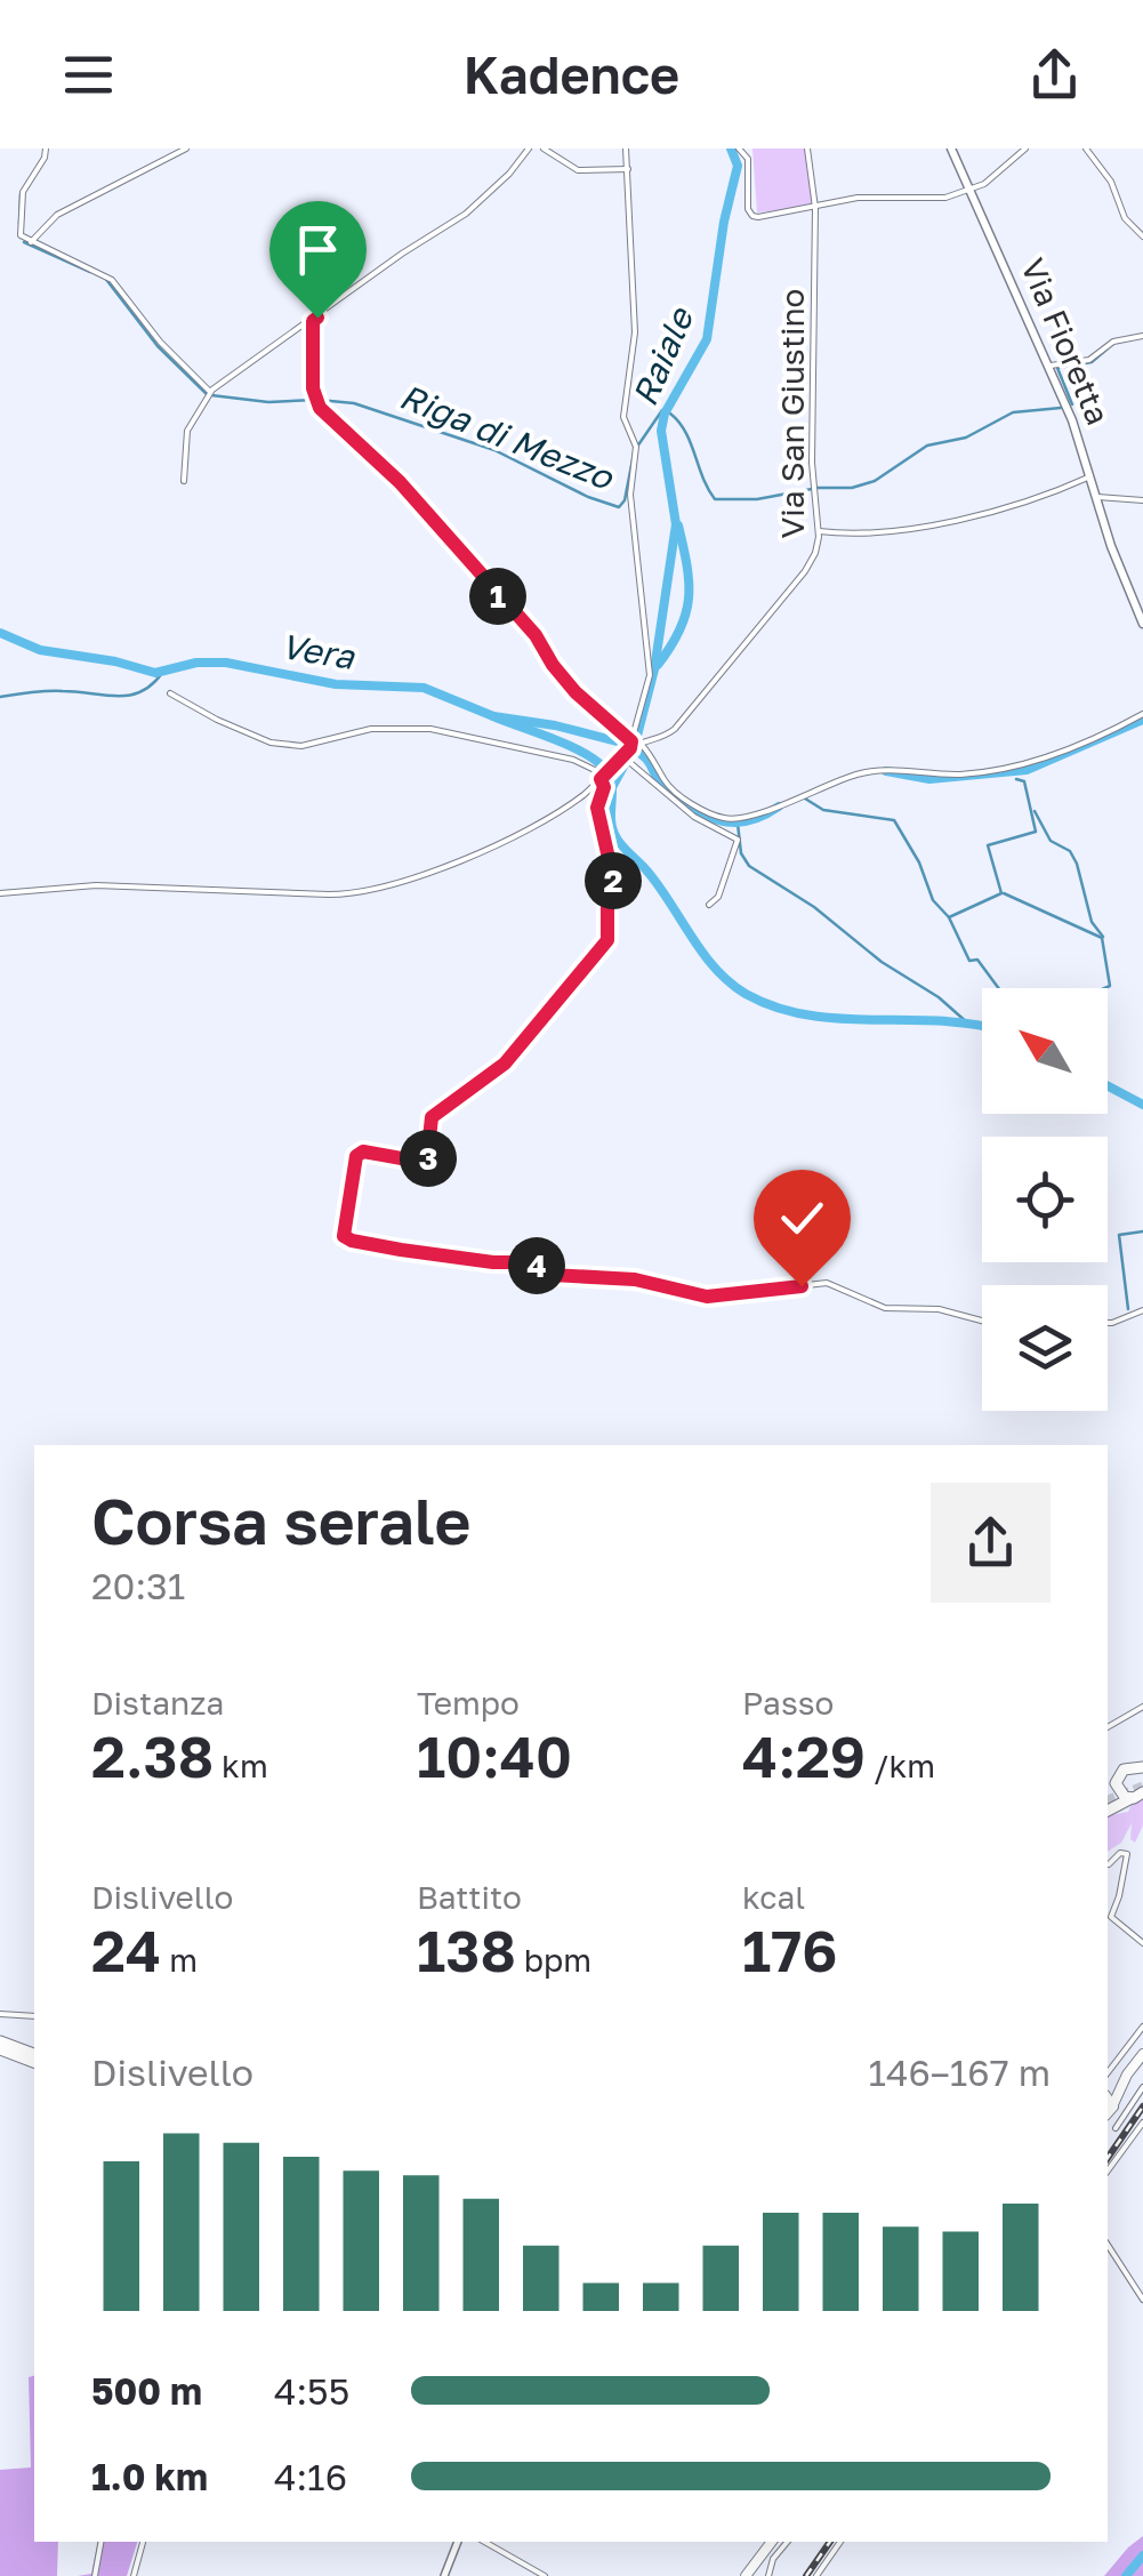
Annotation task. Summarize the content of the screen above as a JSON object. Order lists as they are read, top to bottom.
{
  "streets": {
    "main road": ["Via Fioretta"],
    "street": ["Via San Giustino"]
  },
  "water": ["Raiale", "Riga di Mezzo", "Vera"],
  "north": "top left",
  "page": {
    "header": "Kadence",
    "pins": [
      "1",
      "2",
      "3",
      "4"
    ],
    "heading": ["Corsa serale", "20:31"],
    "stats": [
      ["Distanza", "2.38 km"],
      ["Tempo", "10:40"],
      ["Passo", "4:29 /km"],
      ["Dislivello", "24 m"],
      ["Battito", "138 bpm"],
      ["kcal", "176"]
    ],
    "chart": ["Dislivello", "146–167 m"],
    "list": [
      {
        "name": "500 m",
        "note": "4:55"
      },
      {
        "name": "1.0 km",
        "note": "4:16"
      }
    ]
  }
}
